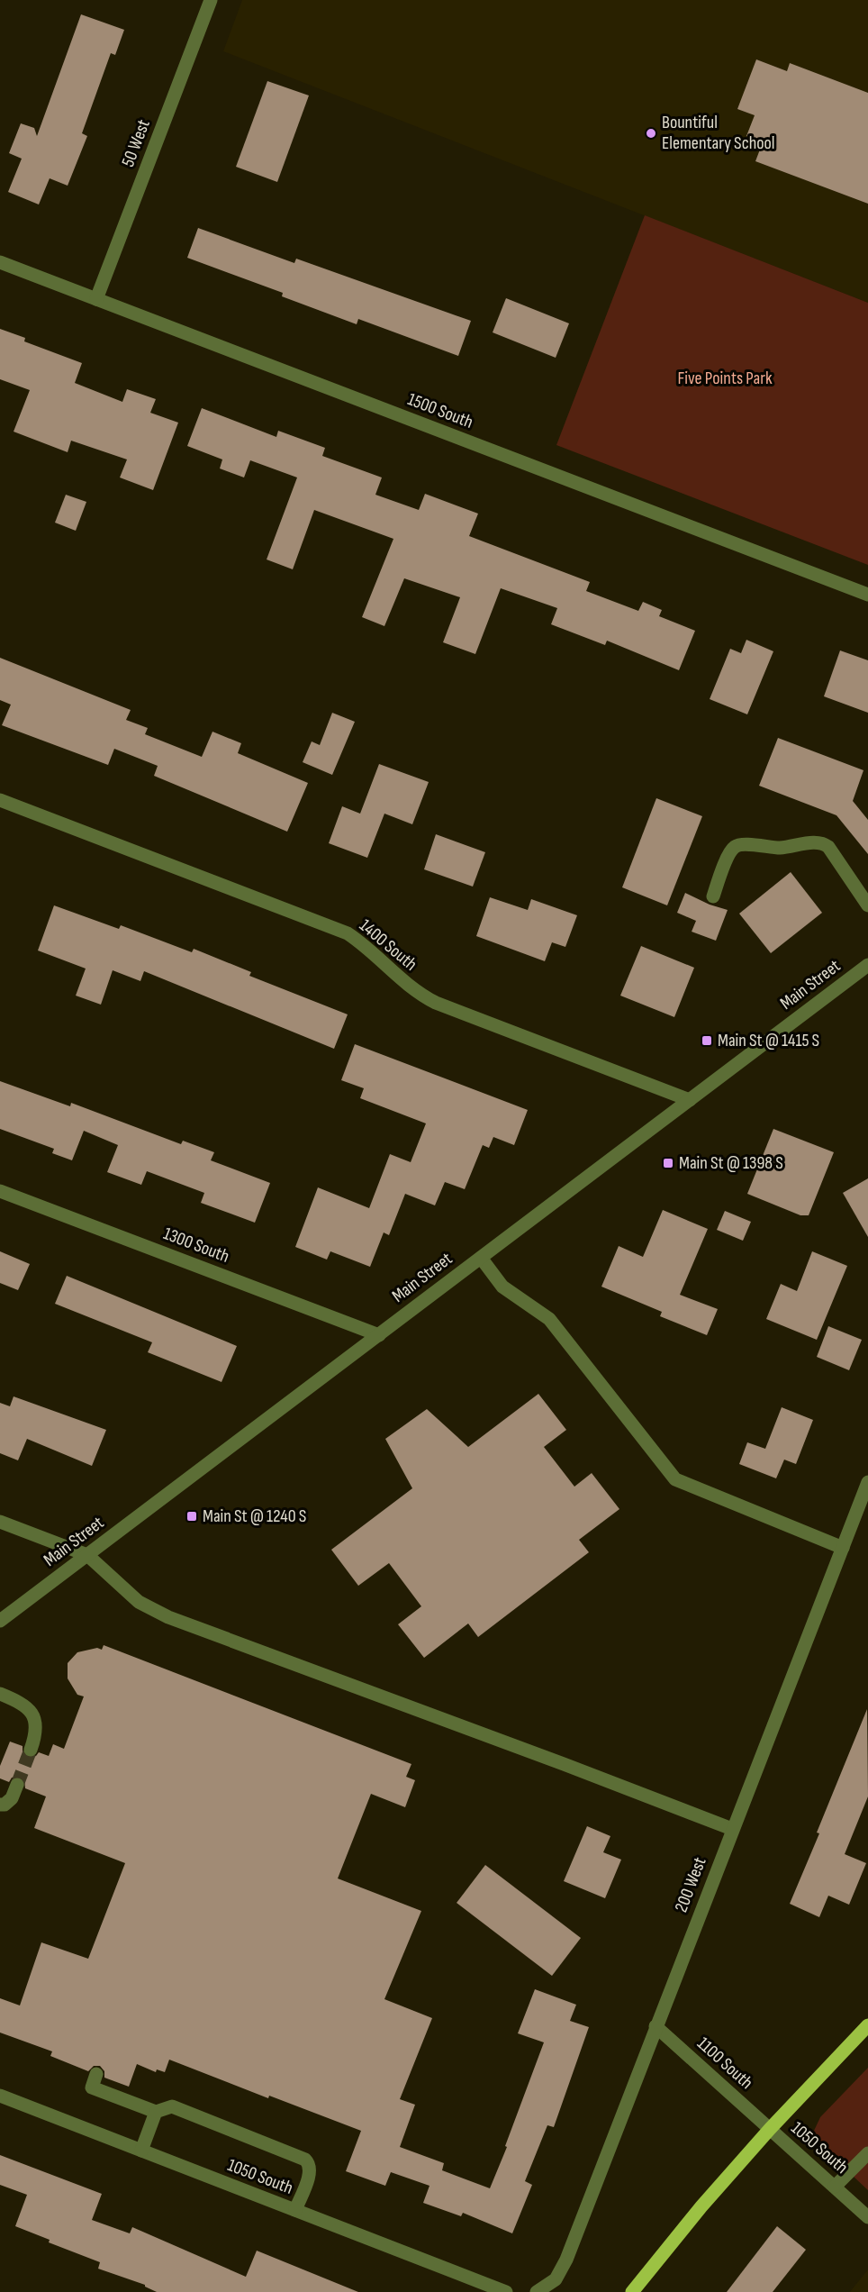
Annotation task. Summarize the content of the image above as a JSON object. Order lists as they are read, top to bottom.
{
  "streets": {
    "street": [
      "50 West",
      "1500 South",
      "1400 South",
      "Main Street",
      "1300 South",
      "200 West",
      "1100 South",
      "1050 South"
    ]
  },
  "crossings": [
    ["50 West", "1500 South"],
    ["1400 South", "Main Street"],
    ["Main Street", "1300 South"],
    ["200 West", "1100 South"],
    ["1100 South", "1050 South"]
  ],
  "parks": ["Five Points Park"],
  "places": {
    "other": ["Bountiful Elementary School"],
    "transit": ["Main St @ 1415 S", "Main St @ 1398 S", "Main St @ 1240 S"]
  }
}
